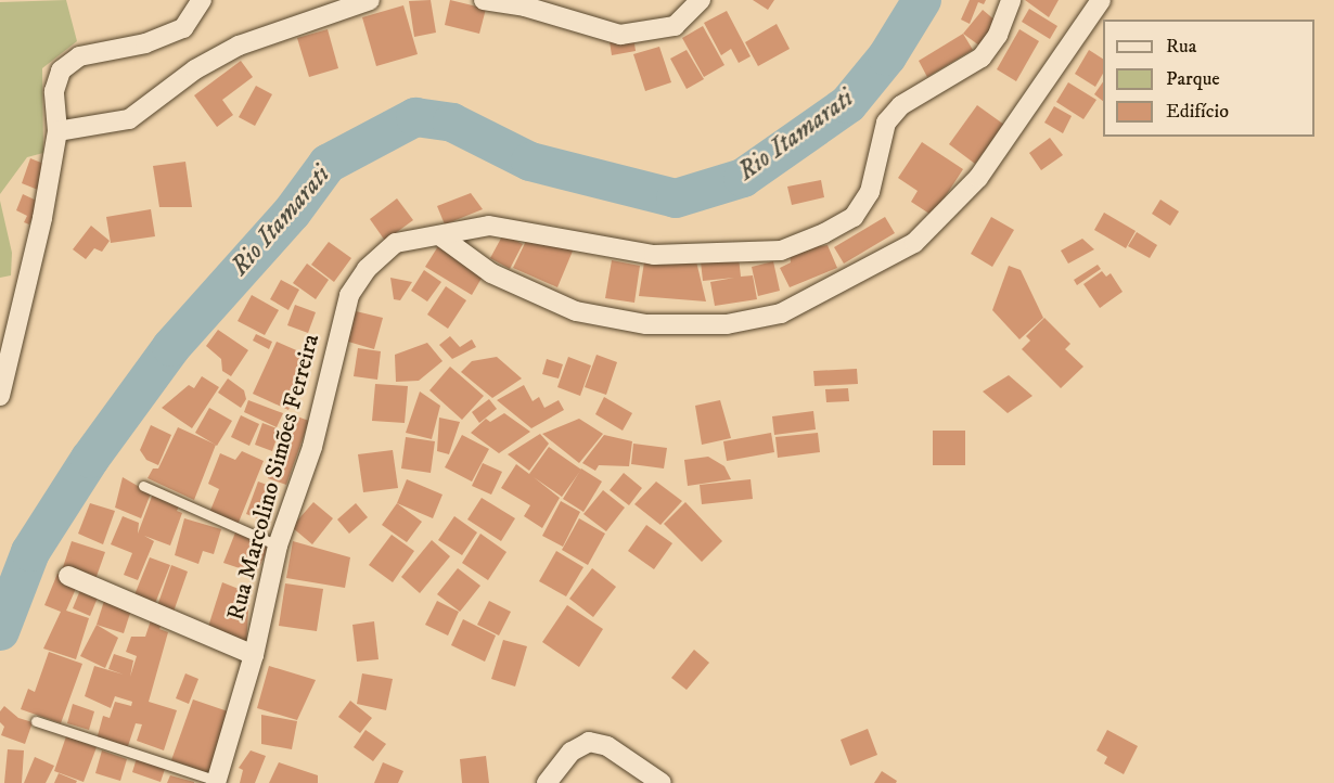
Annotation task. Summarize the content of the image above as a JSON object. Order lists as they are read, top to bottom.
{
  "streets": {
    "street": ["Rua Marcolino Simões Ferreira"]
  },
  "water": ["Rio Itamarati"],
  "legend": ["Rua", "Parque", "Edifício"]
}
